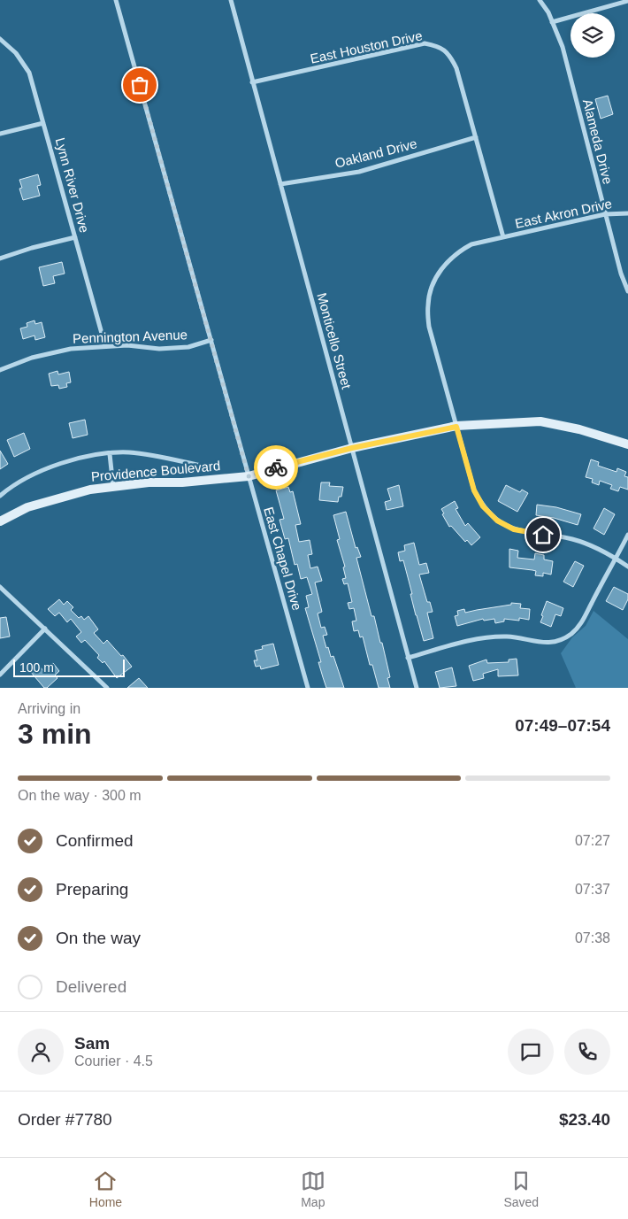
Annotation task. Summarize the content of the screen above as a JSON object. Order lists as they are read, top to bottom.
{
  "streets": {
    "main road": ["Providence Boulevard"],
    "street": [
      "East Houston Drive",
      "Alameda Drive",
      "Oakland Drive",
      "Lynn River Drive",
      "East Akron Drive",
      "Pennington Avenue",
      "Monticello Street",
      "East Chapel Drive"
    ]
  },
  "crossings": [
    ["East Houston Drive", "Oakland Drive"],
    ["East Houston Drive", "East Akron Drive"],
    ["East Houston Drive", "Monticello Street"],
    ["Alameda Drive", "East Akron Drive"],
    ["Oakland Drive", "Monticello Street"],
    ["Lynn River Drive", "Pennington Avenue"],
    ["East Akron Drive", "Providence Boulevard"],
    ["Pennington Avenue", "East Chapel Drive"],
    ["Monticello Street", "Providence Boulevard"],
    ["Providence Boulevard", "East Chapel Drive"]
  ],
  "scale_bar": "100 m",
  "page": {
    "scale": "100 m",
    "heading": ["3 min", "Arriving in", "07:49–07:54"],
    "panel": [
      "Sam",
      "Courier · 4.5",
      "Order #7780",
      "$23.40"
    ],
    "bar": "On the way · 300 m",
    "list": [
      ["Confirmed", "07:27"],
      ["Preparing", "07:37"],
      ["On the way", "07:38"],
      "Delivered"
    ],
    "tabs": ["Home", "Map", "Saved"]
  }
}
